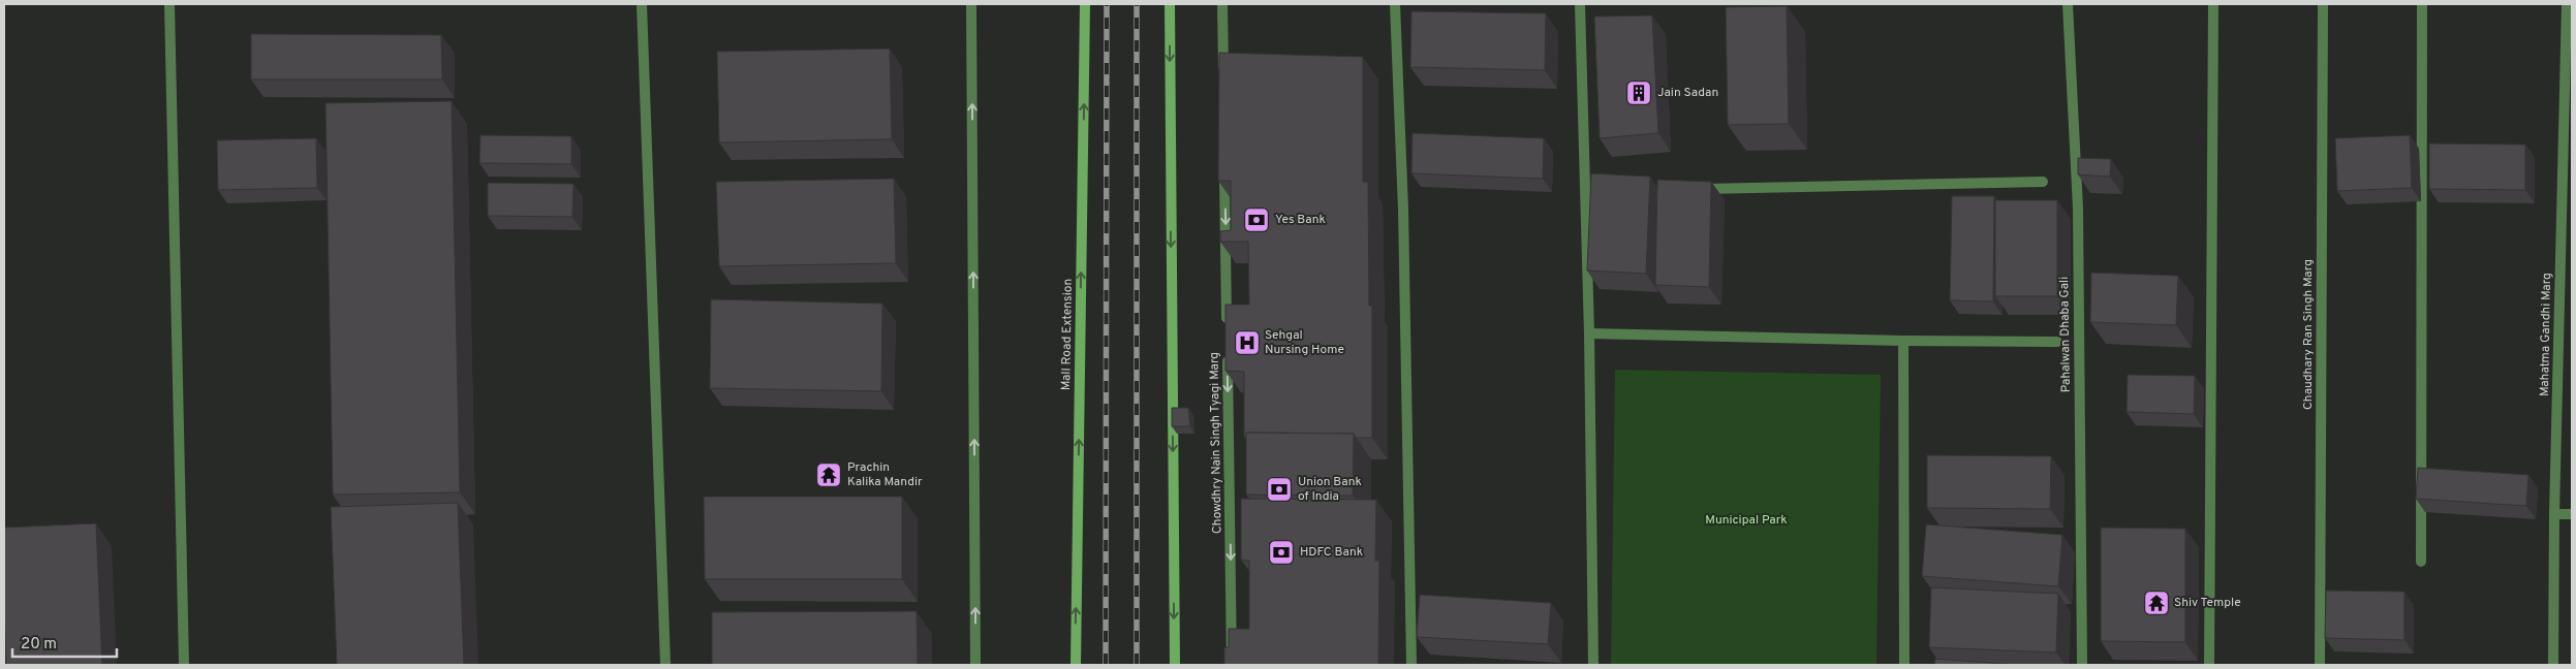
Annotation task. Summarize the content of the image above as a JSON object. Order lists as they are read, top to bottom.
{
  "streets": {
    "main road": ["Mall Road Extension"],
    "street": [
      "Pahalwan Dhaba Gali",
      "Chaudhary Ran Singh Marg",
      "Mahatma Gandhi Marg",
      "Chowdhry Nain Singh Tyagi Marg"
    ]
  },
  "one_way": ["Chowdhry Nain Singh Tyagi Marg"],
  "parks": ["Municipal Park"],
  "places": {
    "building": ["Jain Sadan"],
    "bank": ["Yes Bank", "Union Bank of India", "HDFC Bank"],
    "hospital": ["Sehgal Nursing Home"],
    "temple": ["Prachin Kalika Mandir", "Shiv Temple"]
  },
  "scale_bar": "20 m"
}
